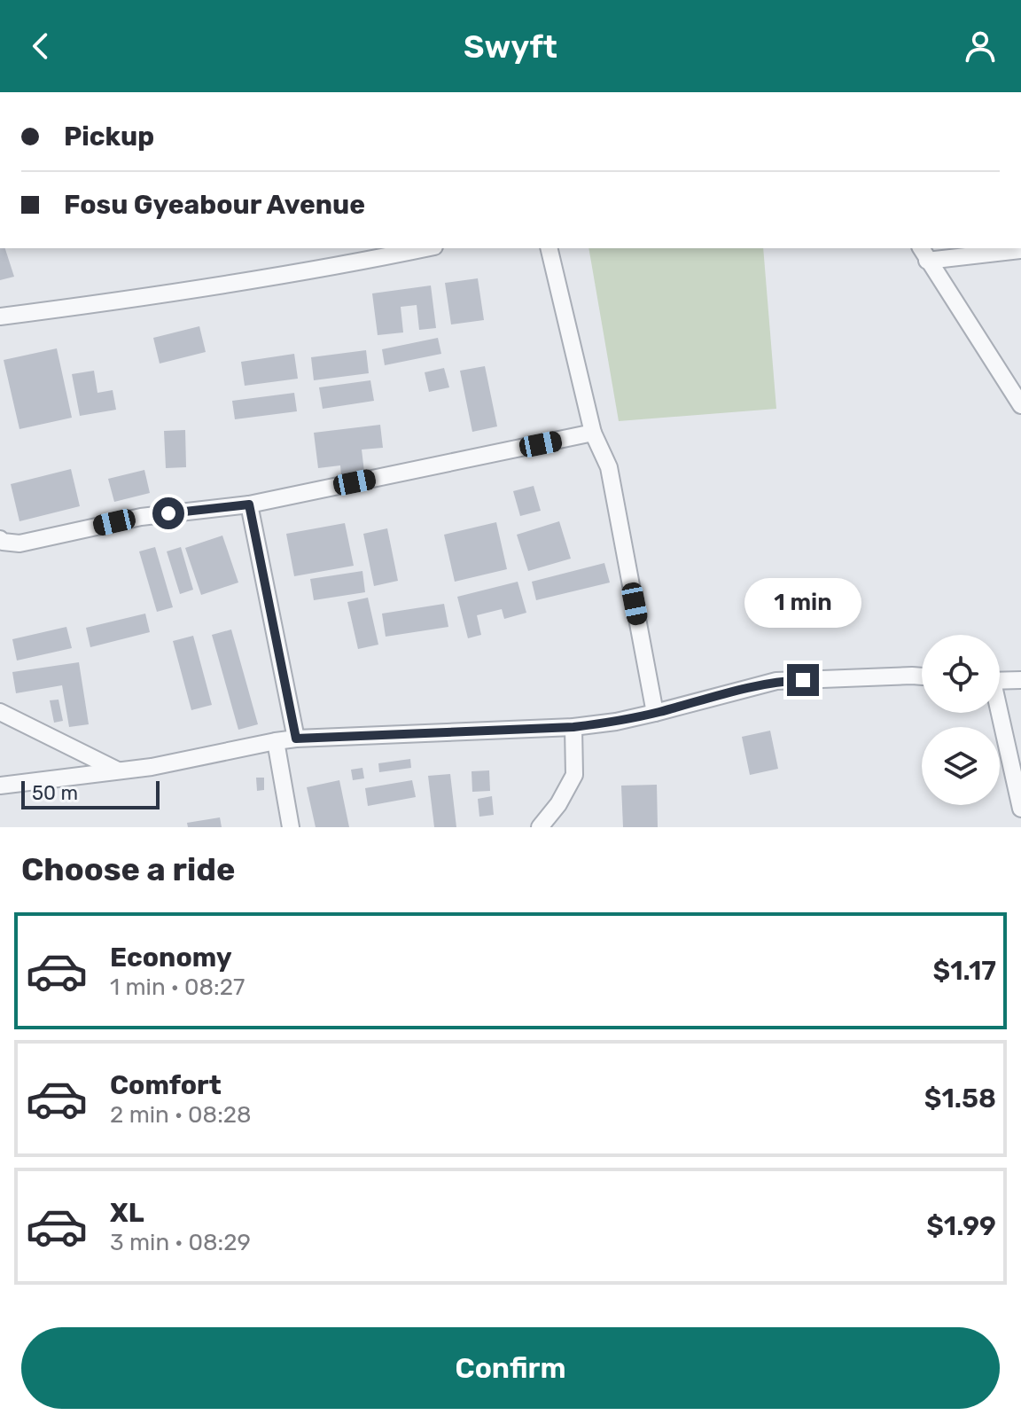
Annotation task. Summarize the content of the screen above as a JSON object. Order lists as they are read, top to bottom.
{
  "scale_bar": "50 m",
  "page": {
    "header": "Swyft",
    "banner": ["Pickup", "Fosu Gyeabour Avenue"],
    "bubble": "1 min",
    "scale": "50 m",
    "heading": "Choose a ride",
    "list": [
      {
        "name": "Economy",
        "note": "1 min · 08:27",
        "value": "$1.17"
      },
      {
        "name": "Comfort",
        "note": "2 min · 08:28",
        "value": "$1.58"
      },
      {
        "name": "XL",
        "note": "3 min · 08:29",
        "value": "$1.99"
      }
    ],
    "buttons": "Confirm"
  }
}
